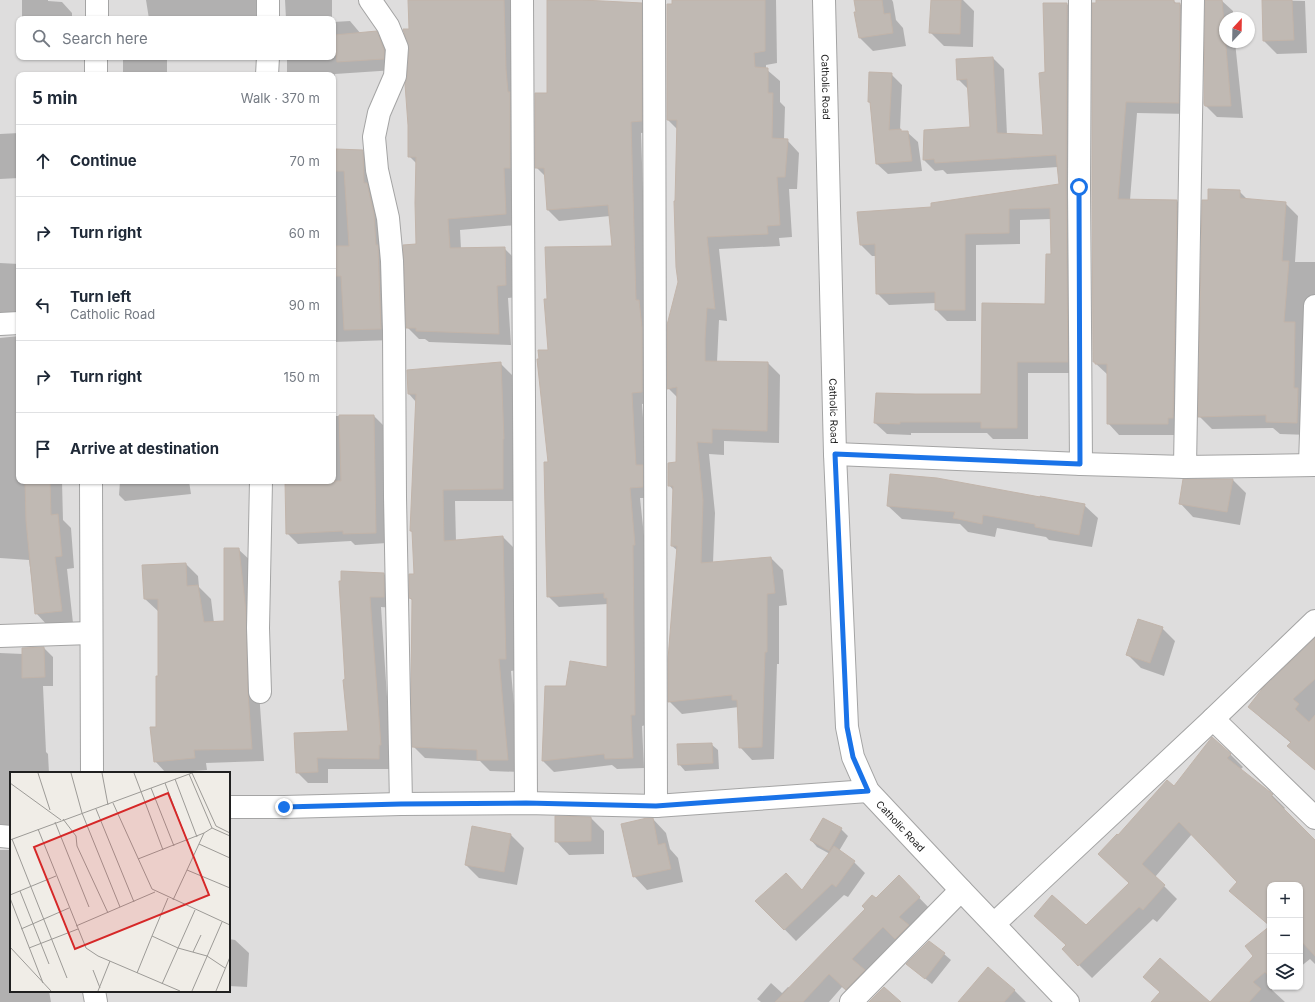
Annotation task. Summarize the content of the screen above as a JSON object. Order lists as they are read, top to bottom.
{
  "streets": {
    "street": ["Catholic Road"]
  },
  "north": "top",
  "page": {
    "search": "Search here",
    "heading": ["5 min", "Walk · 370 m"],
    "list": [
      ["Continue", "70 m"],
      ["Turn right", "60 m"],
      ["Turn left", "Catholic Road", "90 m"],
      ["Turn right", "150 m"],
      "Arrive at destination"
    ],
    "map_buttons": ["+", "−"]
  }
}
